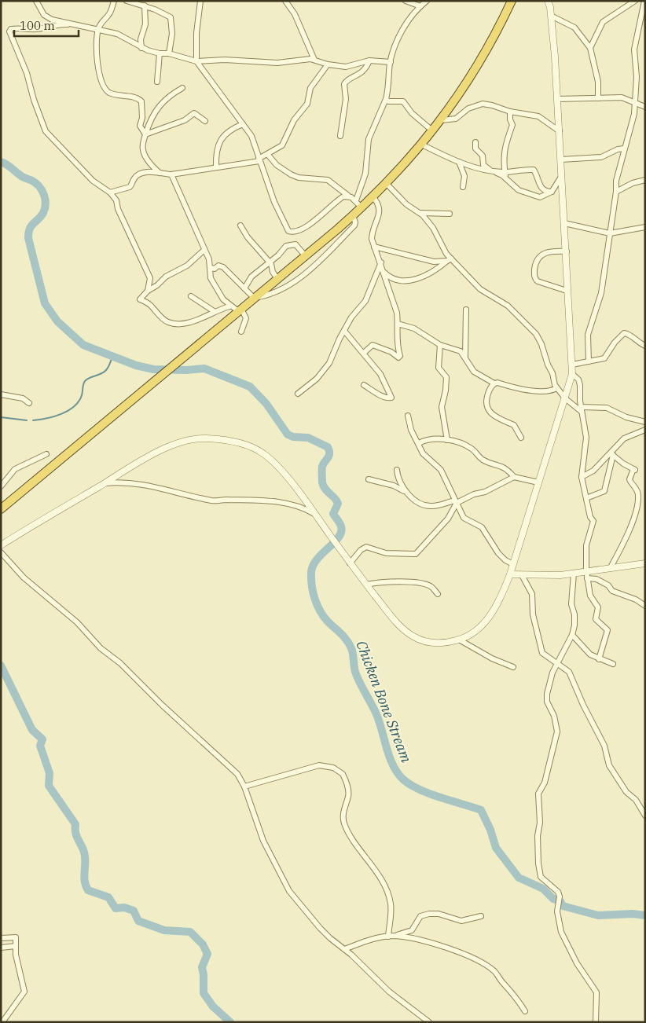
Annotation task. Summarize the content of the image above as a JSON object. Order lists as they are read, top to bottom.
{
  "water": ["Chicken Bone Stream"],
  "scale_bar": "100 m"
}
